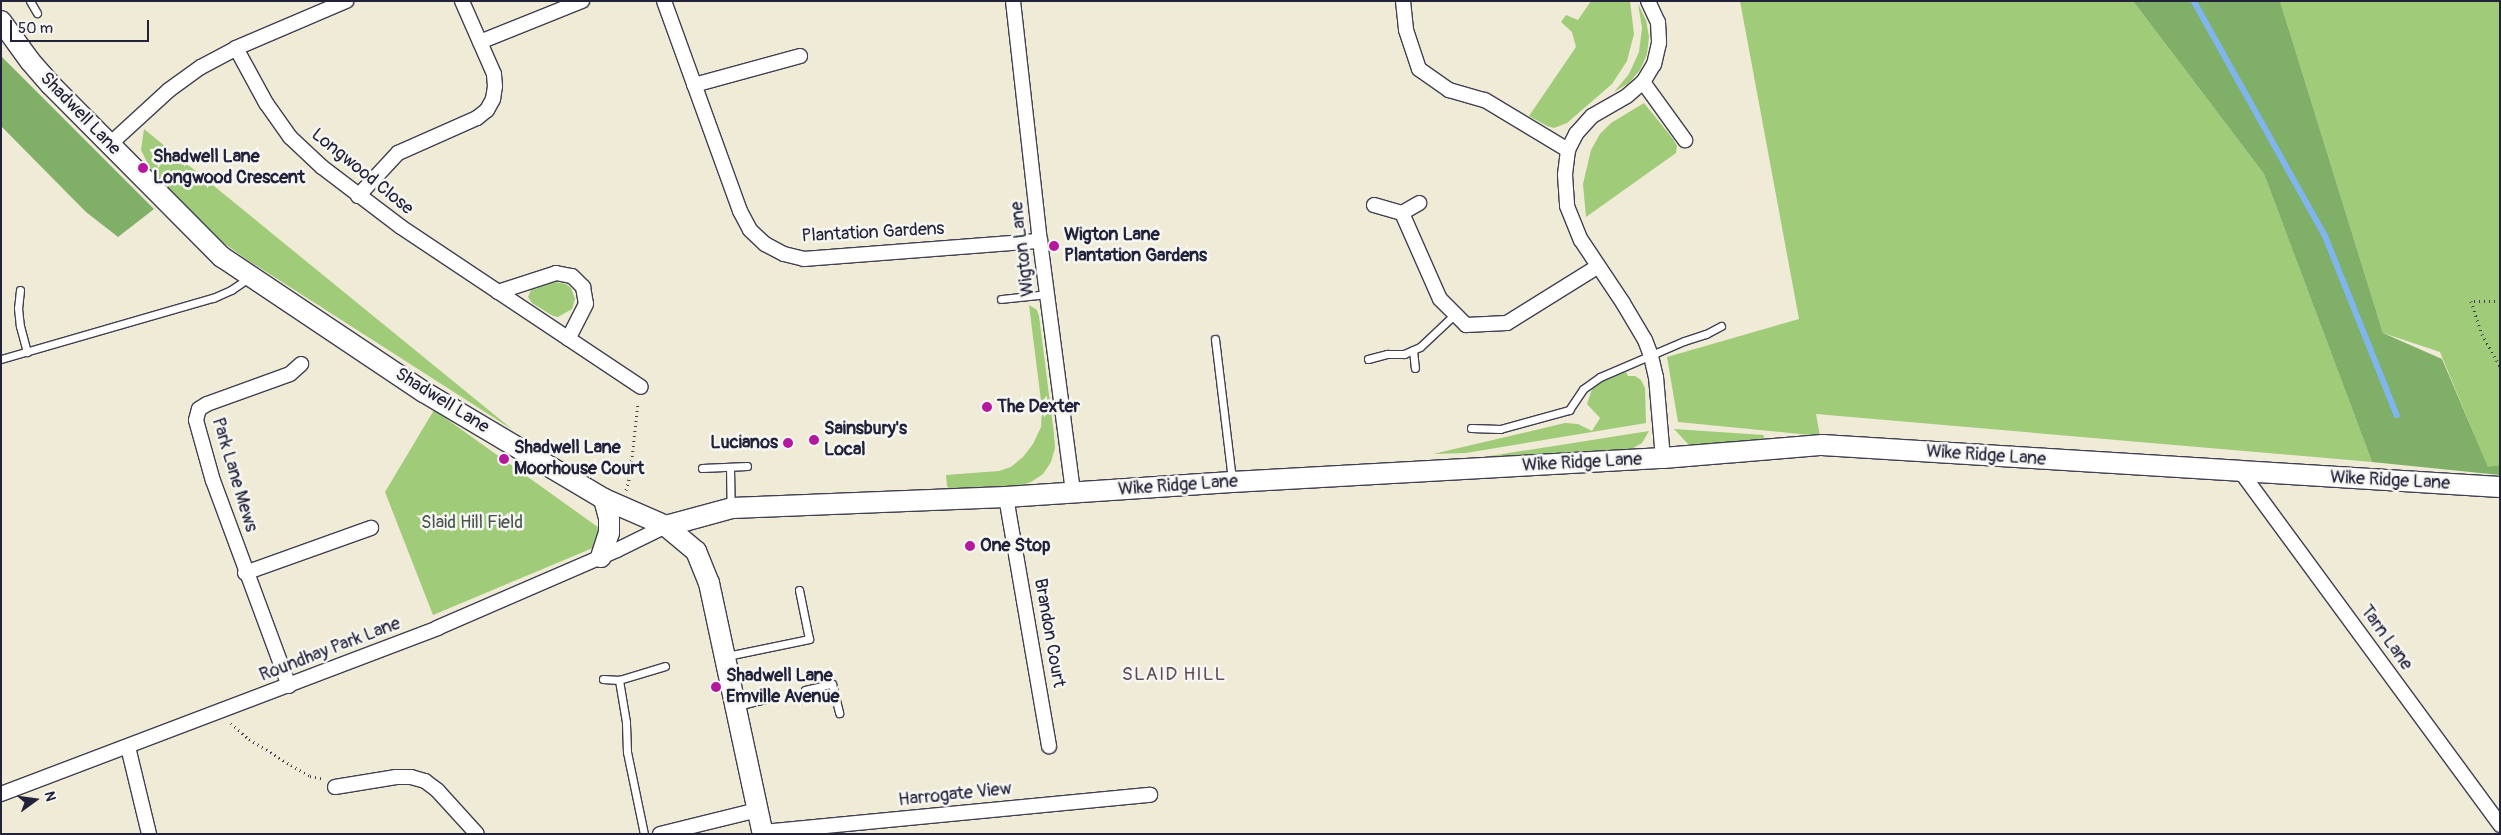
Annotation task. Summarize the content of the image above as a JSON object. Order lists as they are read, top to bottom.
{
  "streets": {
    "street": [
      "Shadwell Lane",
      "Longwood Close",
      "Plantation Gardens",
      "Wigton Lane",
      "Wike Ridge Lane",
      "Park Lane Mews",
      "Brandon Court",
      "Tarn Lane",
      "Roundhay Park Lane",
      "Harrogate View"
    ]
  },
  "crossings": [
    ["Shadwell Lane", "Wike Ridge Lane"],
    ["Shadwell Lane", "Roundhay Park Lane"],
    ["Shadwell Lane", "Harrogate View"],
    ["Plantation Gardens", "Wigton Lane"],
    ["Wigton Lane", "Wike Ridge Lane"],
    ["Wike Ridge Lane", "Brandon Court"],
    ["Wike Ridge Lane", "Tarn Lane"],
    ["Wike Ridge Lane", "Roundhay Park Lane"],
    ["Park Lane Mews", "Roundhay Park Lane"]
  ],
  "districts": ["SLAID HILL"],
  "parks": ["Slaid Hill Field"],
  "places": [
    "Shadwell Lane Longwood Crescent",
    "Wigton Lane Plantation Gardens",
    "The Dexter",
    "Sainsbury's Local",
    "Lucianos",
    "Shadwell Lane Moorhouse Court",
    "One Stop",
    "Shadwell Lane Emville Avenue"
  ],
  "scale_bar": "50 m",
  "north": "right"
}
